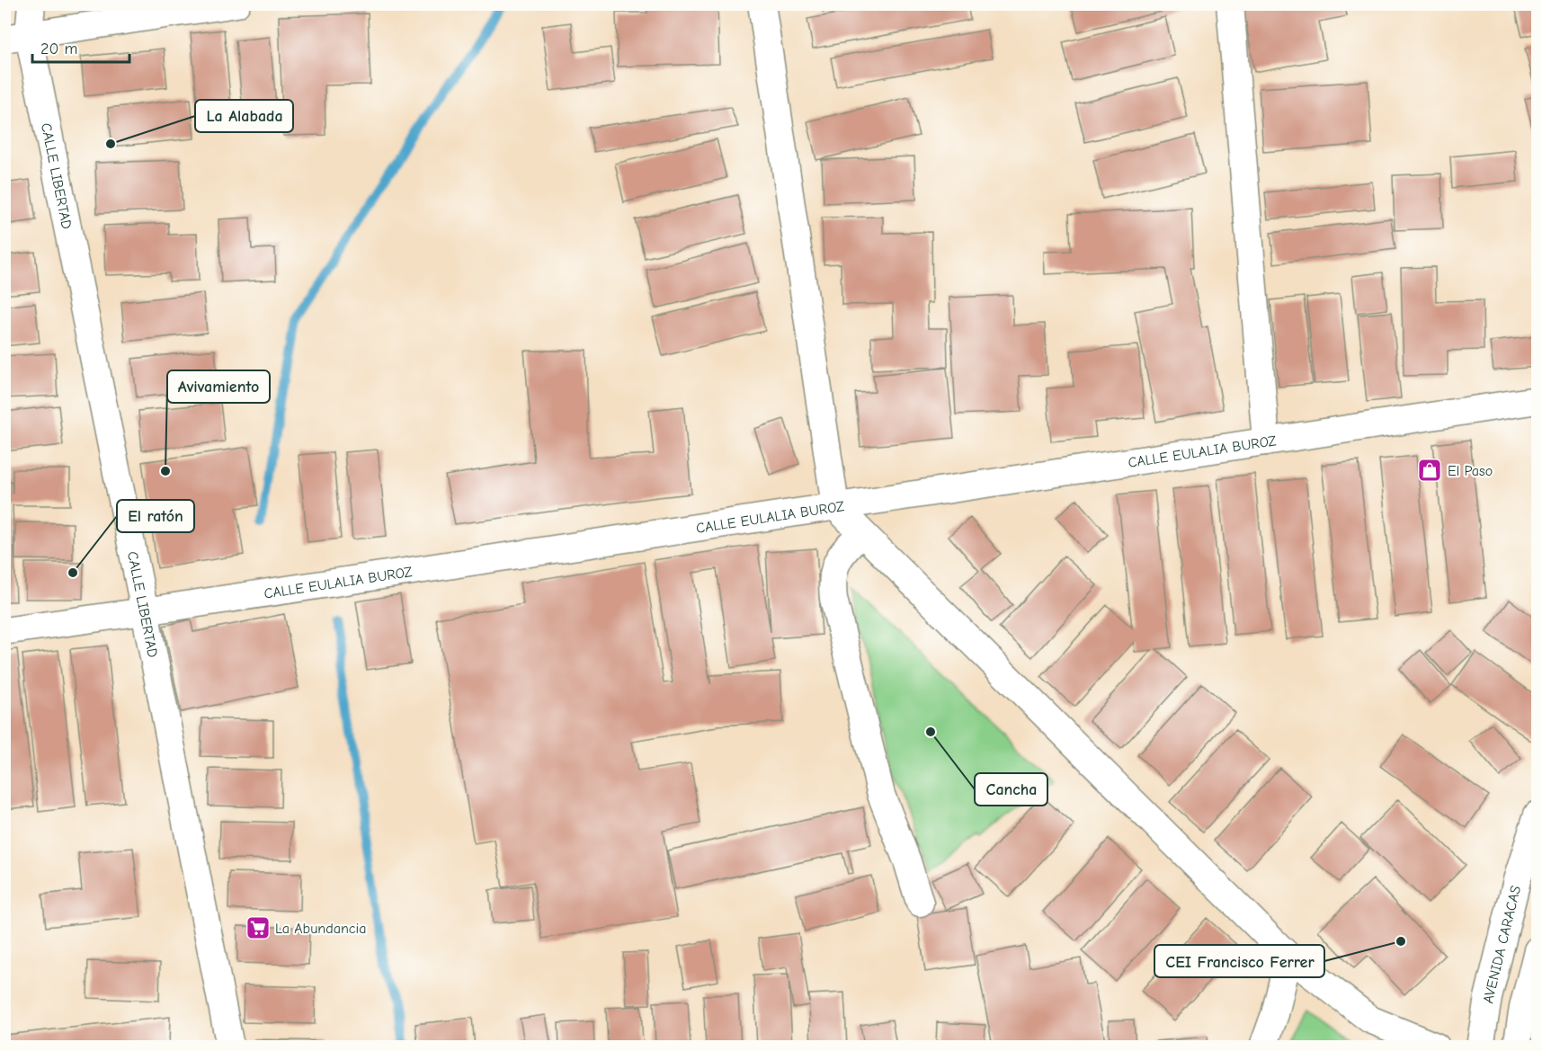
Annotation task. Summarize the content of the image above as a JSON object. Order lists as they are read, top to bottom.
{
  "streets": {
    "street": ["CALLE LIBERTAD", "CALLE EULALIA BUROZ", "AVENIDA CARACAS"]
  },
  "crossings": [
    ["CALLE LIBERTAD", "CALLE EULALIA BUROZ"]
  ],
  "places": {
    "other": [
      "La Alabada",
      "Avivamiento",
      "El ratón",
      "Cancha",
      "CEI Francisco Ferrer"
    ],
    "shop": ["El Paso"],
    "supermarket": ["La Abundancia"]
  },
  "scale_bar": "20 m"
}
